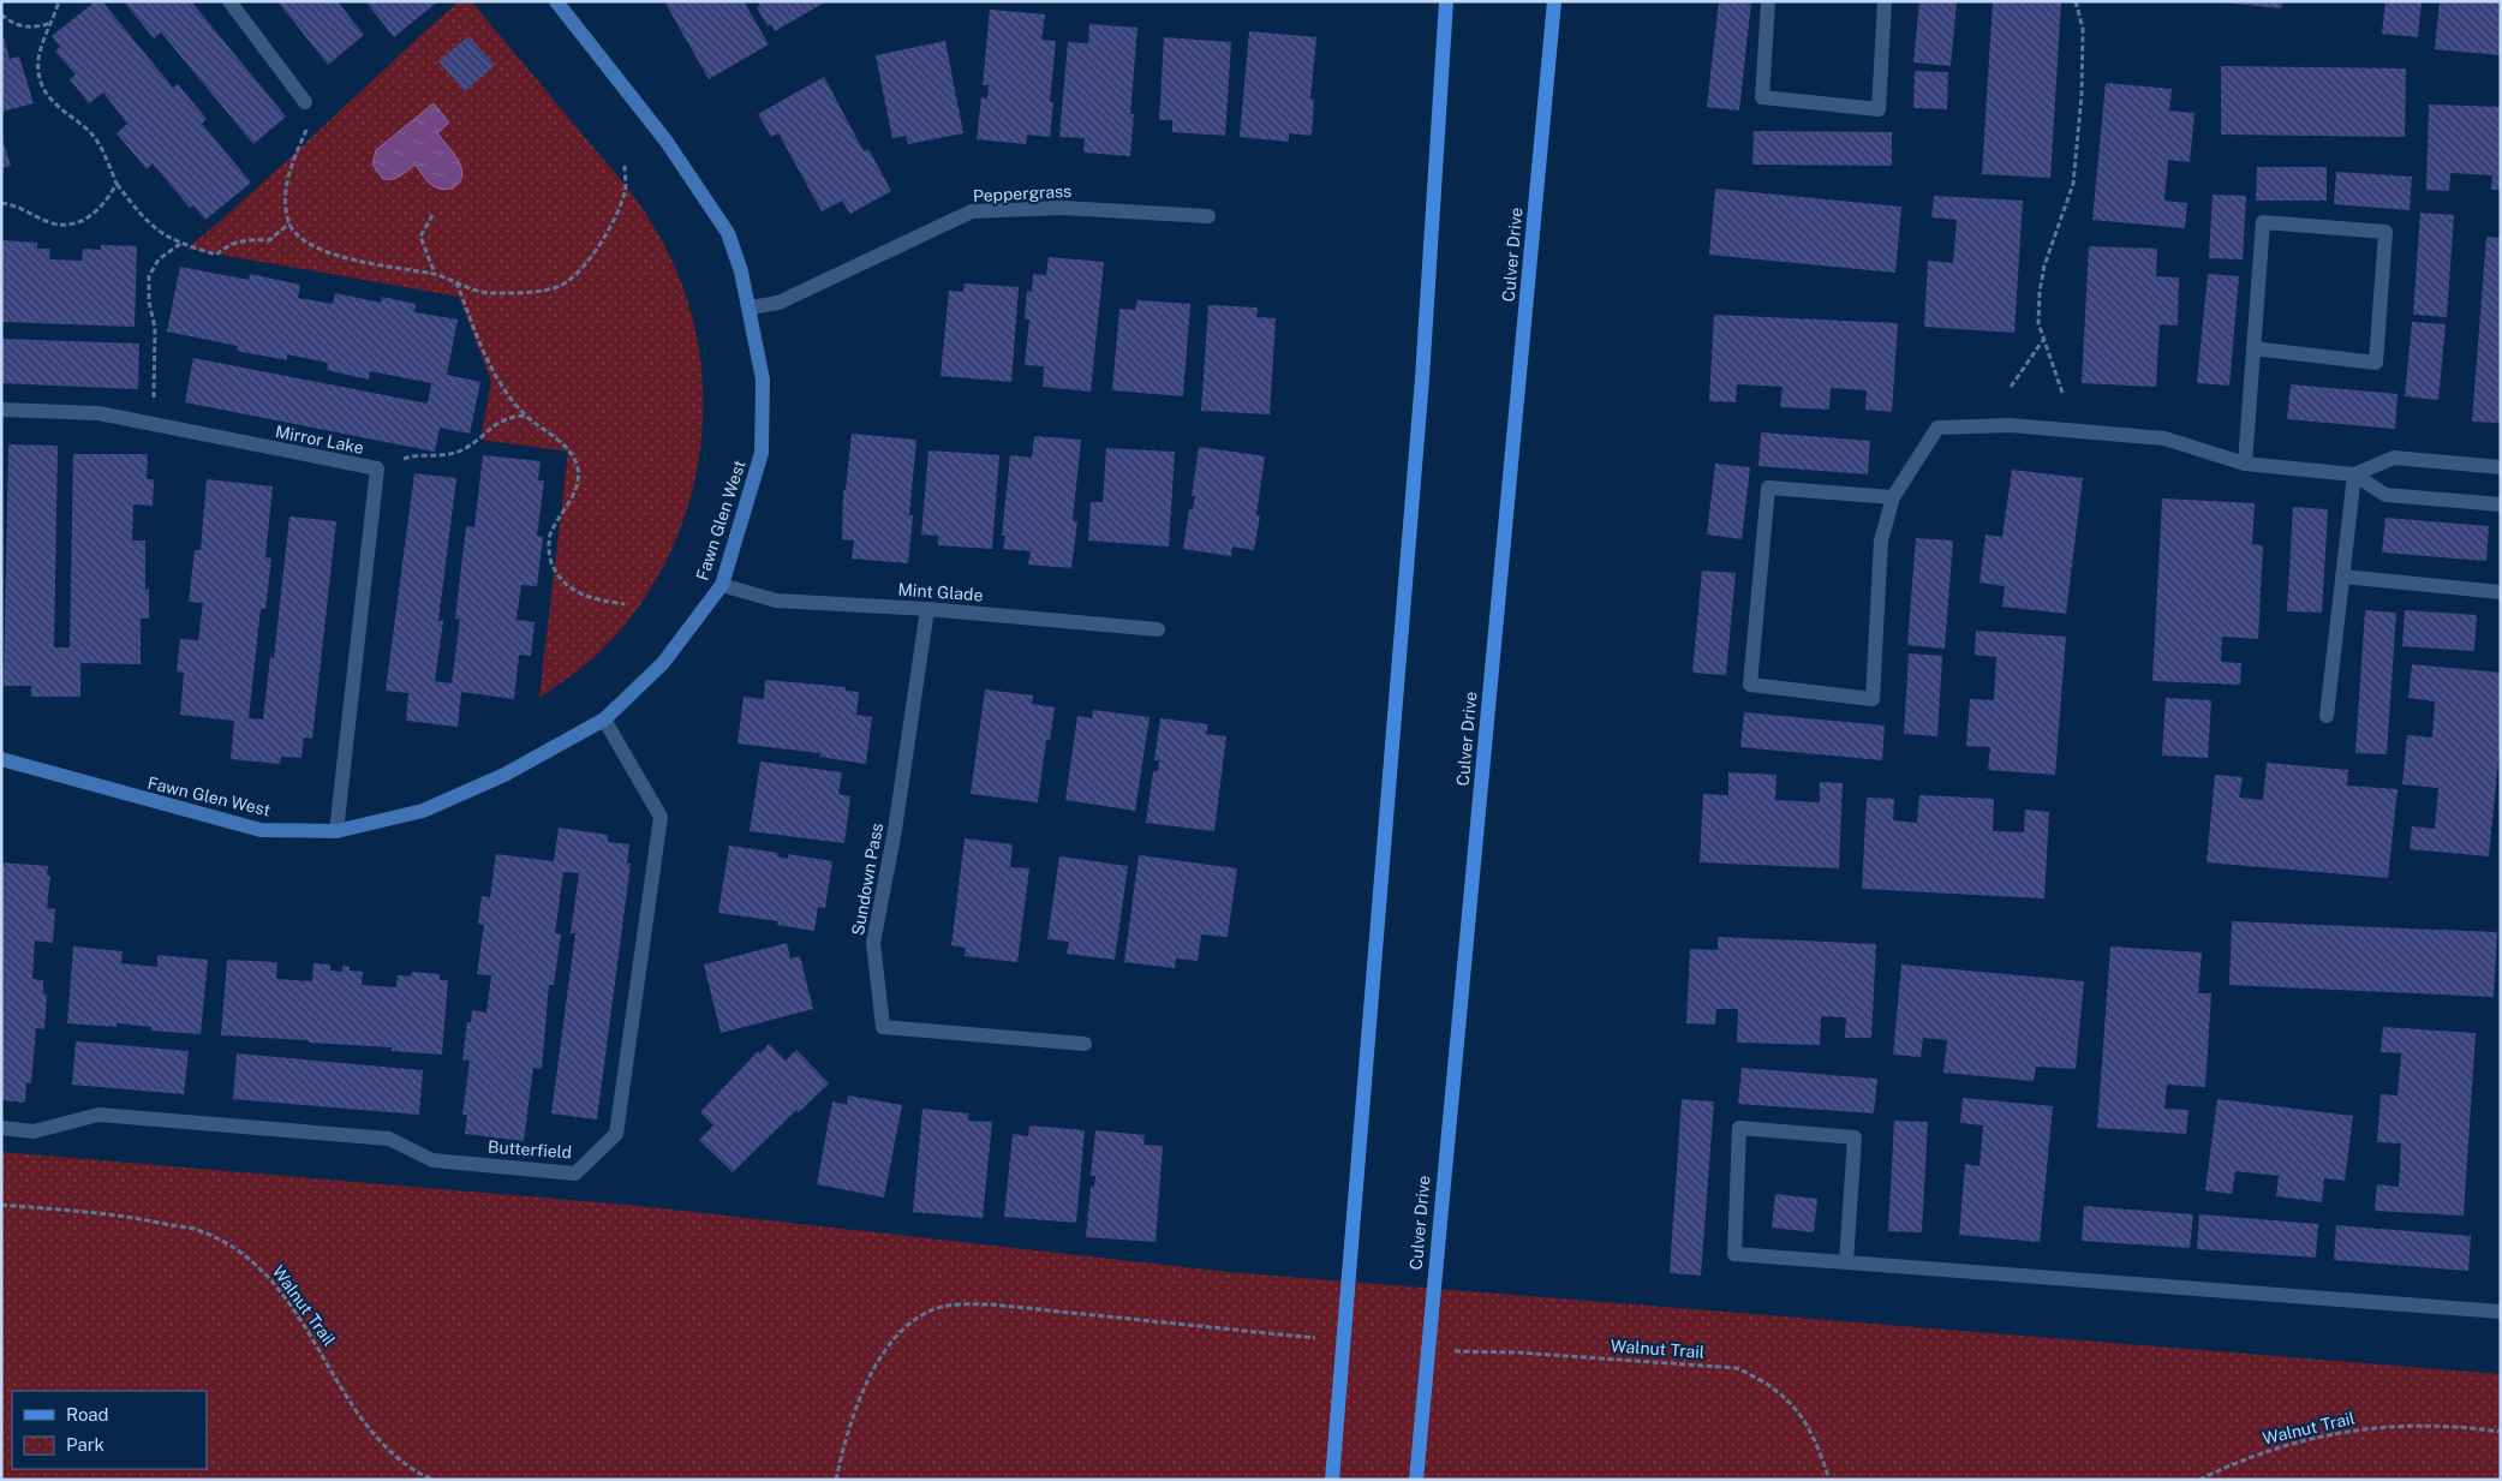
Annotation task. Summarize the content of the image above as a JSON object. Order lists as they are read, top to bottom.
{
  "streets": {
    "main road": ["Culver Drive"],
    "street": [
      "Peppergrass",
      "Mirror Lake",
      "Fawn Glen West",
      "Mint Glade",
      "Sundown Pass",
      "Butterfield"
    ],
    "path": ["Walnut Trail"]
  },
  "crossings": [
    ["Peppergrass", "Fawn Glen West"],
    ["Culver Drive", "Walnut Trail"],
    ["Mirror Lake", "Fawn Glen West"],
    ["Fawn Glen West", "Mint Glade"],
    ["Fawn Glen West", "Butterfield"],
    ["Mint Glade", "Sundown Pass"]
  ],
  "legend": ["Road", "Park"]
}
